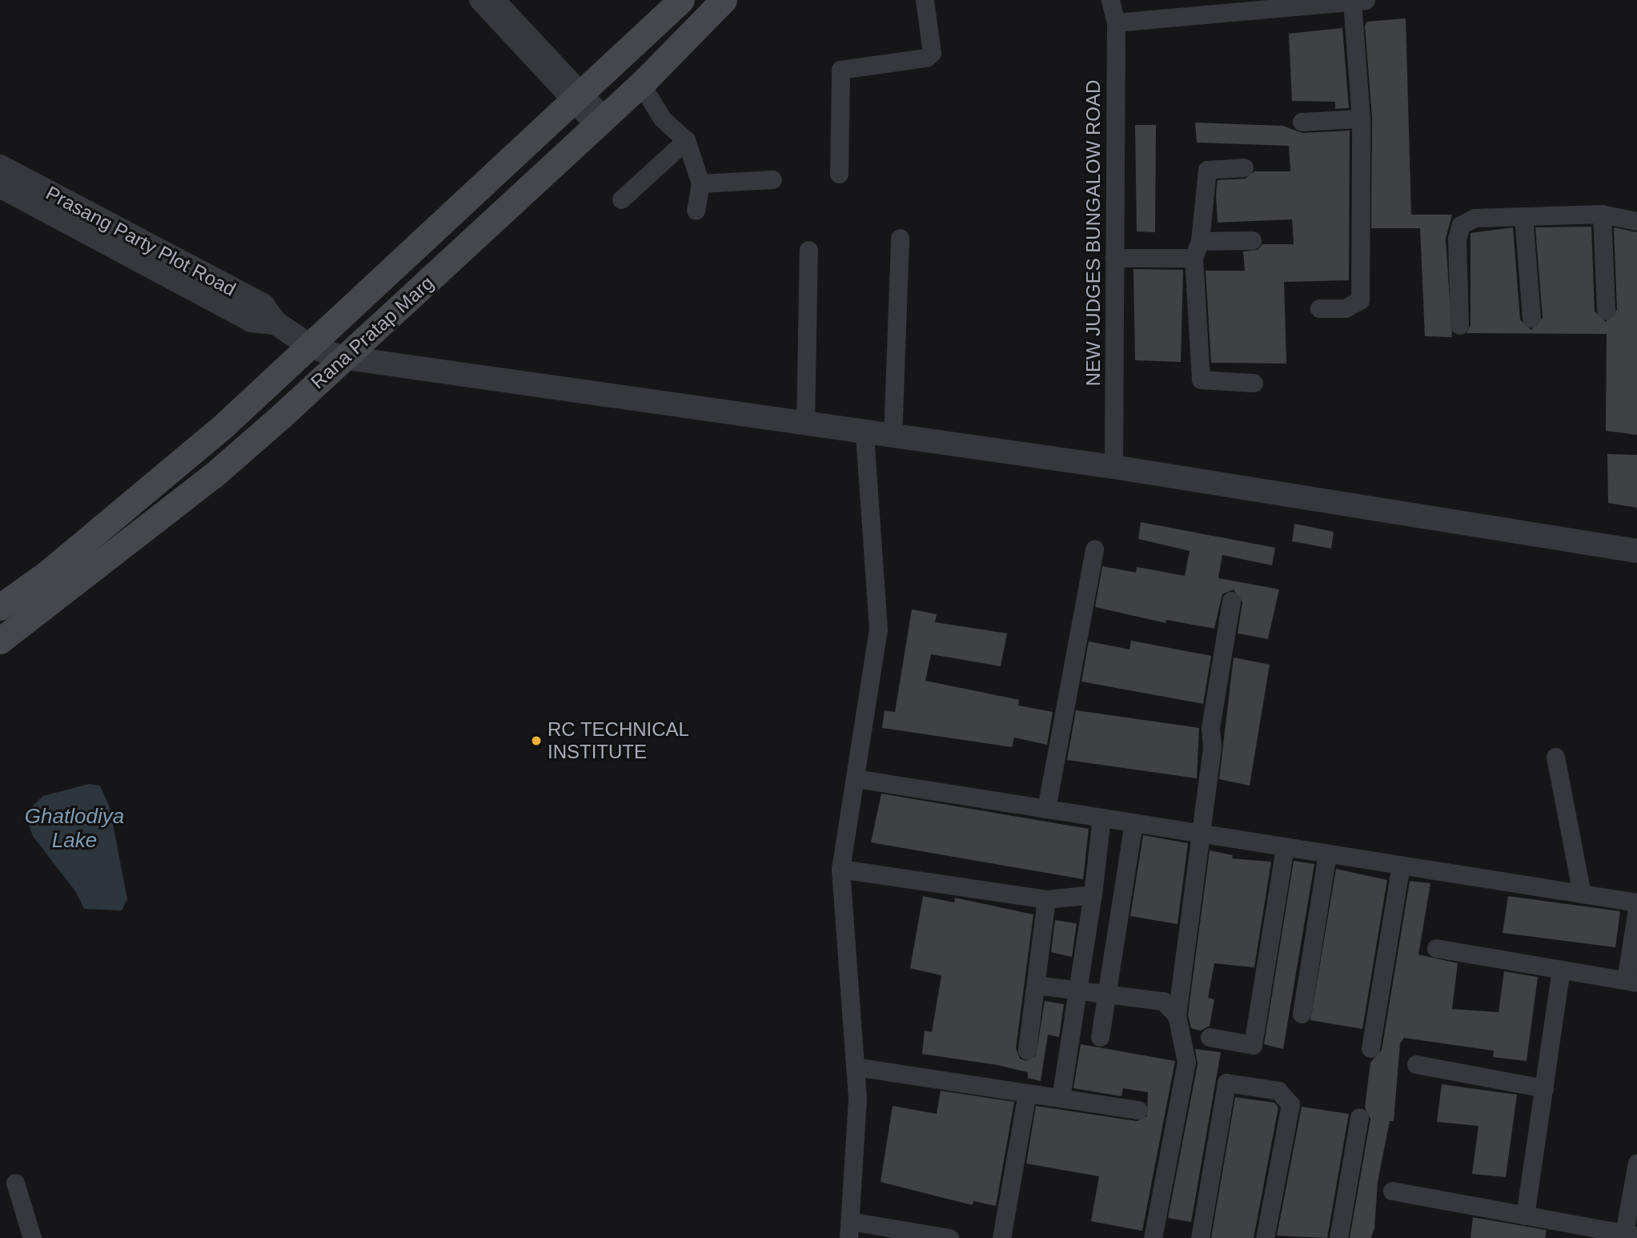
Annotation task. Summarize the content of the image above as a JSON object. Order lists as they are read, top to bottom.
{
  "streets": {
    "main road": ["Rana Pratap Marg"],
    "street": ["NEW JUDGES BUNGALOW ROAD", "Prasang Party Plot Road"]
  },
  "crossings": [
    ["NEW JUDGES BUNGALOW ROAD", "Prasang Party Plot Road"],
    ["Prasang Party Plot Road", "Rana Pratap Marg"]
  ],
  "water": ["Ghatlodiya Lake"],
  "places": ["RC TECHNICAL INSTITUTE"]
}
